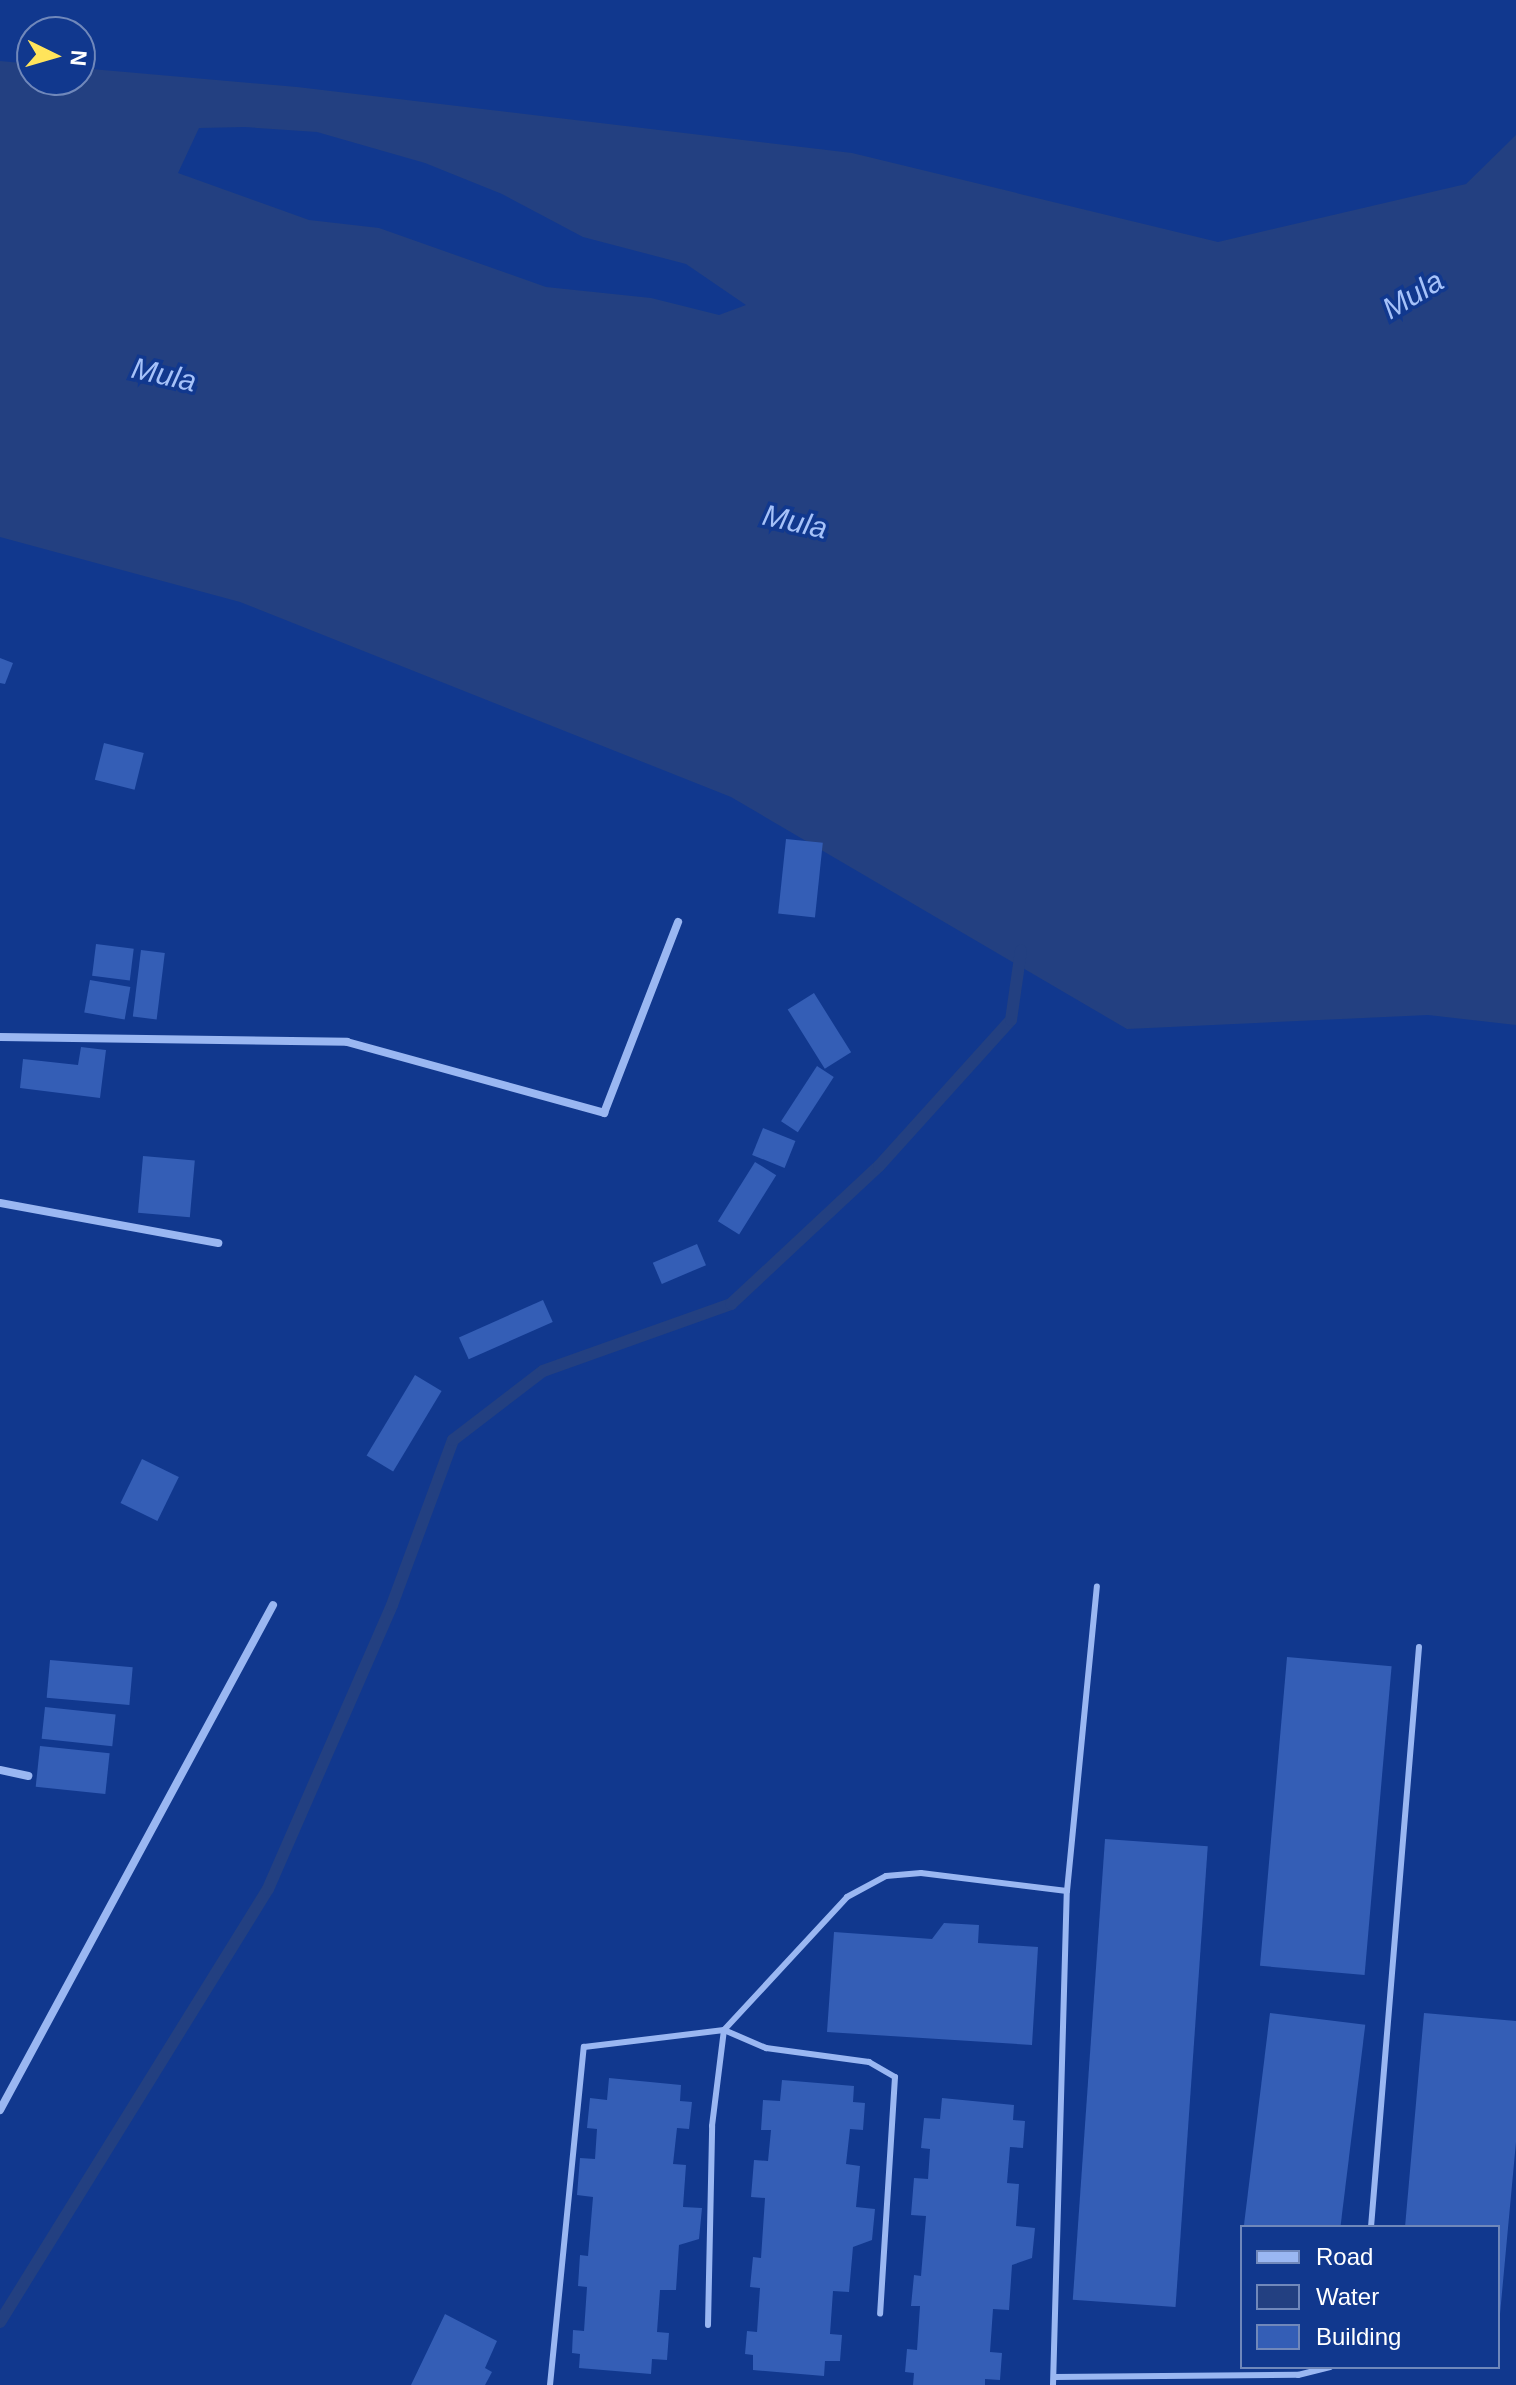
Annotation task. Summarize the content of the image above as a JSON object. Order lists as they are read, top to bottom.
{
  "water": ["Mula"],
  "legend": ["Road", "Water", "Building"],
  "north": "right"
}
